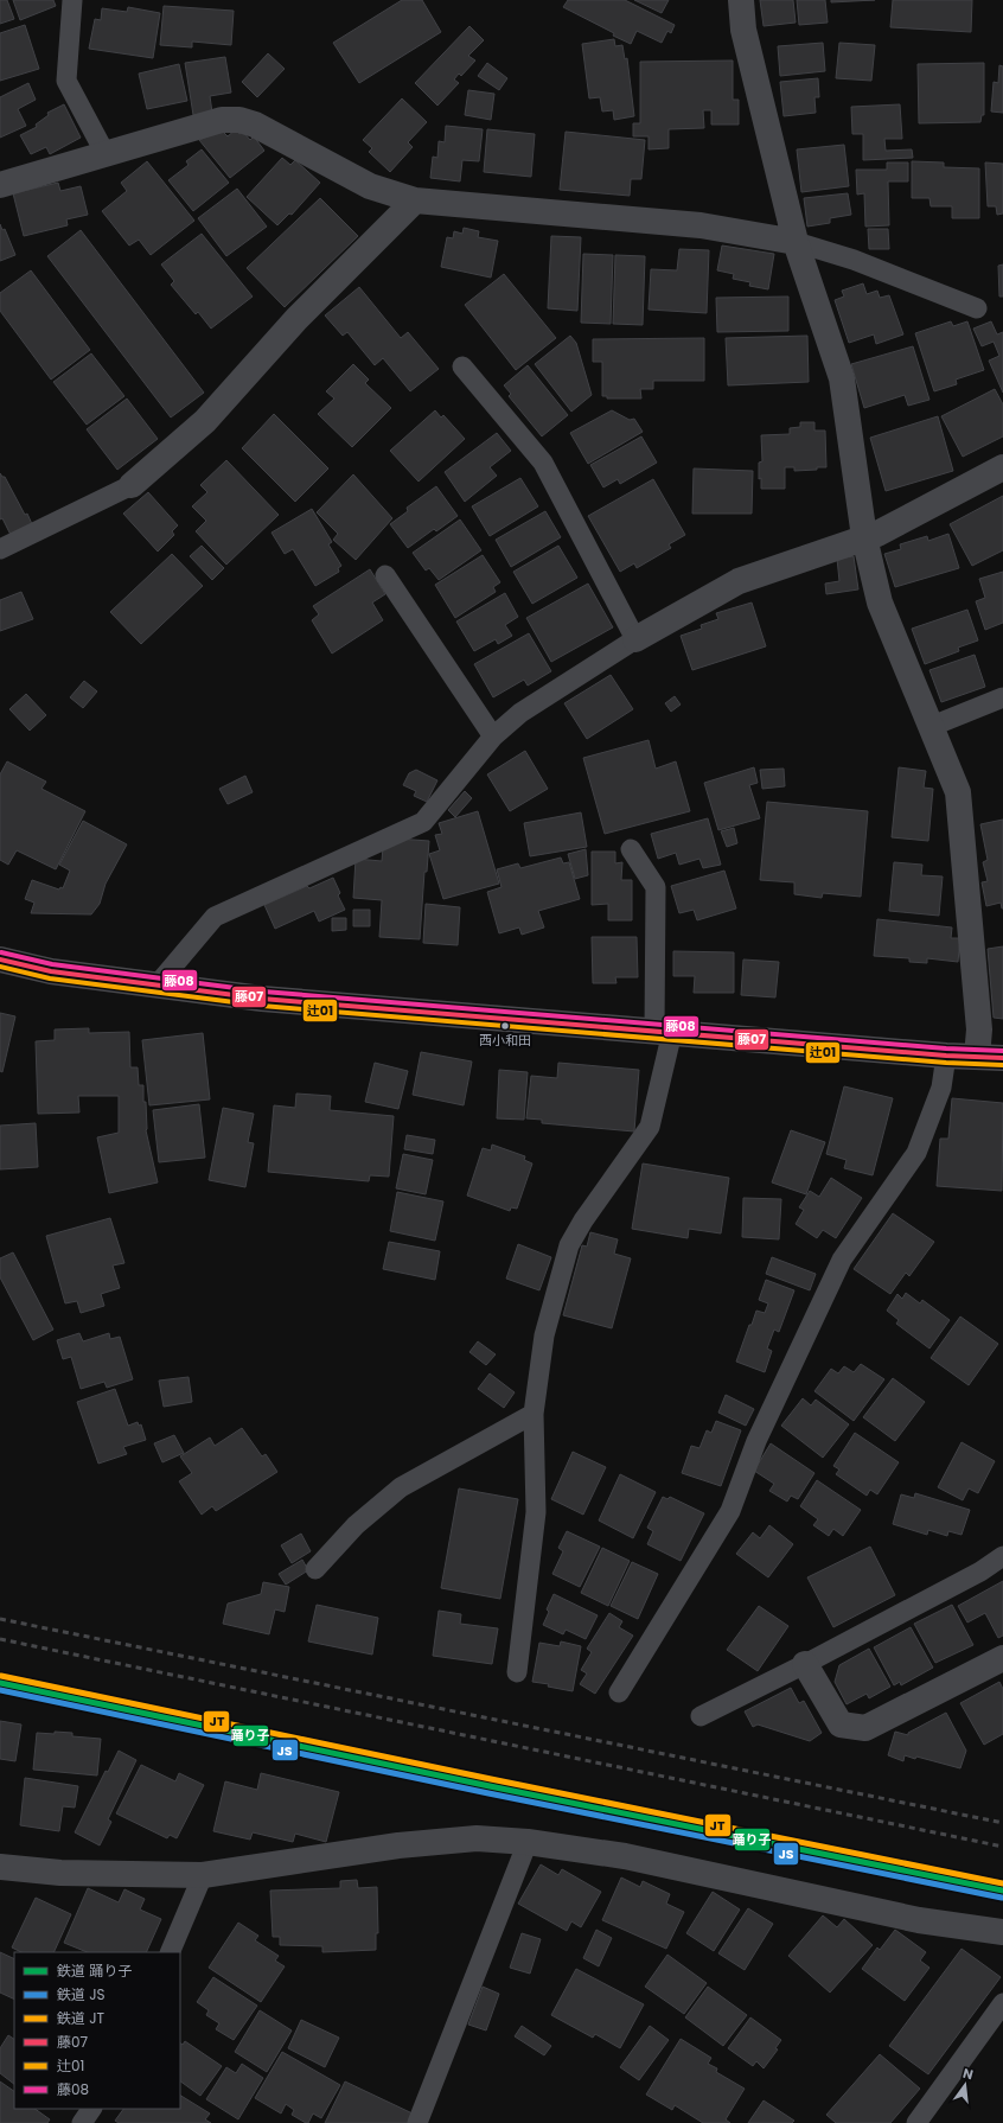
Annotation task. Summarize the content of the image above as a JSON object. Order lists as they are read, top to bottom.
{
  "places": ["西小和田"],
  "lines": [
    "transit line 藤08",
    "transit line 藤07",
    "transit line 辻01",
    "rail line JT",
    "rail line 踊り子",
    "rail line JS"
  ],
  "legend": [
    "鉄道 踊り子",
    "鉄道 JS",
    "鉄道 JT",
    "藤07",
    "辻01",
    "藤08"
  ],
  "north": "top"
}
